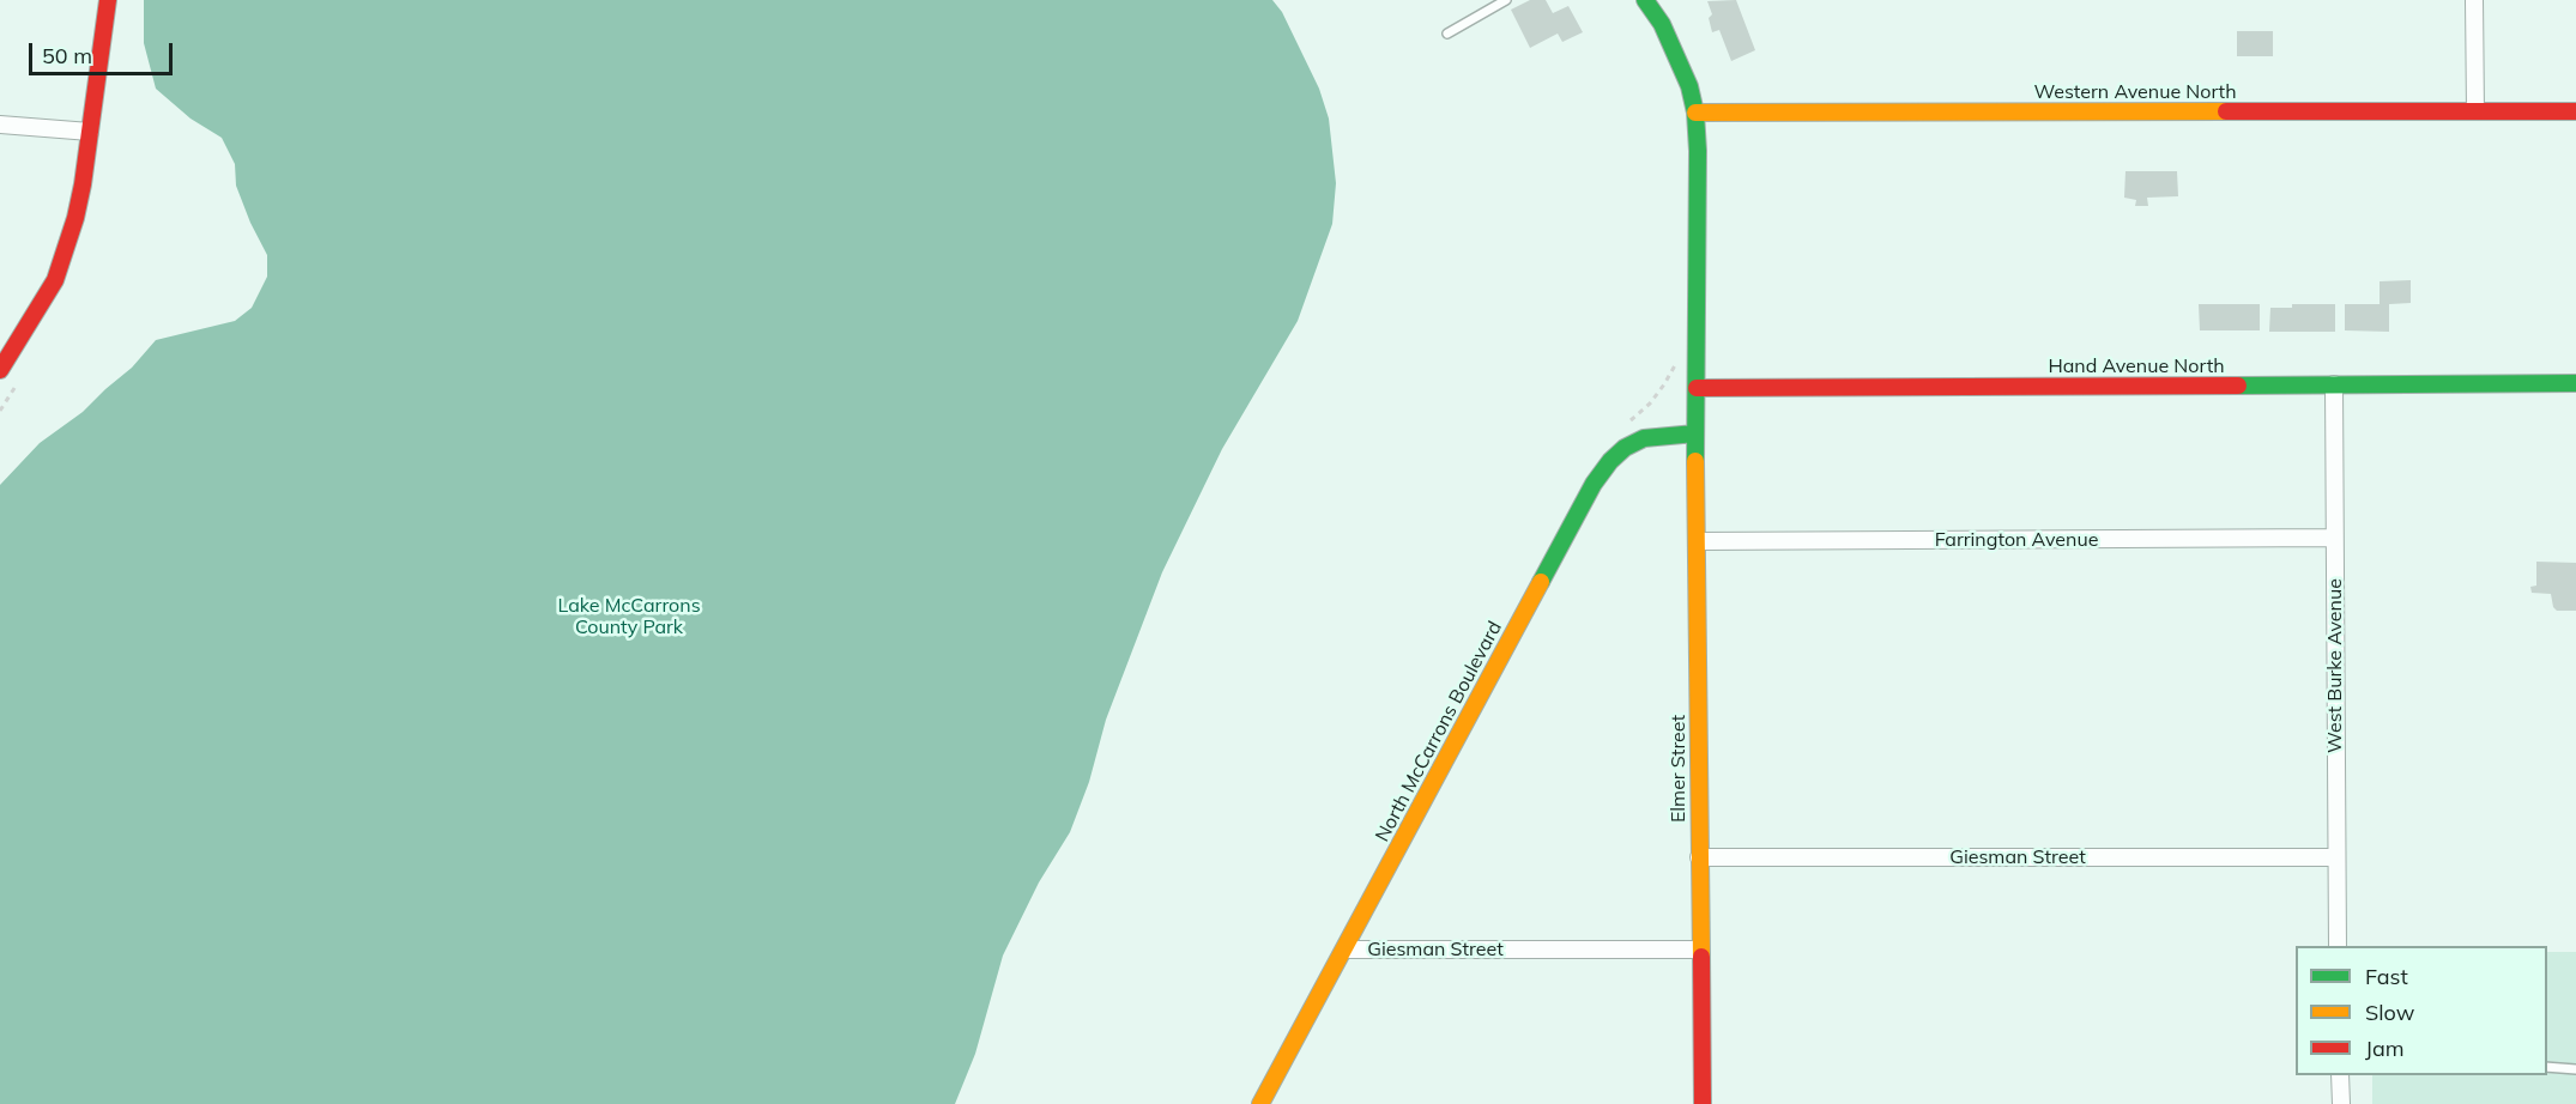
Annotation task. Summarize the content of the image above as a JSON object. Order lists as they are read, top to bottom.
{
  "streets": {
    "street": [
      "Western Avenue North",
      "Hand Avenue North",
      "Farrington Avenue",
      "West Burke Avenue",
      "North McCarrons Boulevard",
      "Elmer Street",
      "Giesman Street"
    ]
  },
  "crossings": [
    ["Hand Avenue North", "West Burke Avenue"],
    ["Hand Avenue North", "Elmer Street"],
    ["Farrington Avenue", "West Burke Avenue"],
    ["Farrington Avenue", "Elmer Street"],
    ["West Burke Avenue", "Giesman Street"],
    ["North McCarrons Boulevard", "Elmer Street"],
    ["North McCarrons Boulevard", "Giesman Street"],
    ["Elmer Street", "Giesman Street"]
  ],
  "parks": ["Lake McCarrons County Park"],
  "legend": ["Fast", "Slow", "Jam"],
  "scale_bar": "50 m"
}
